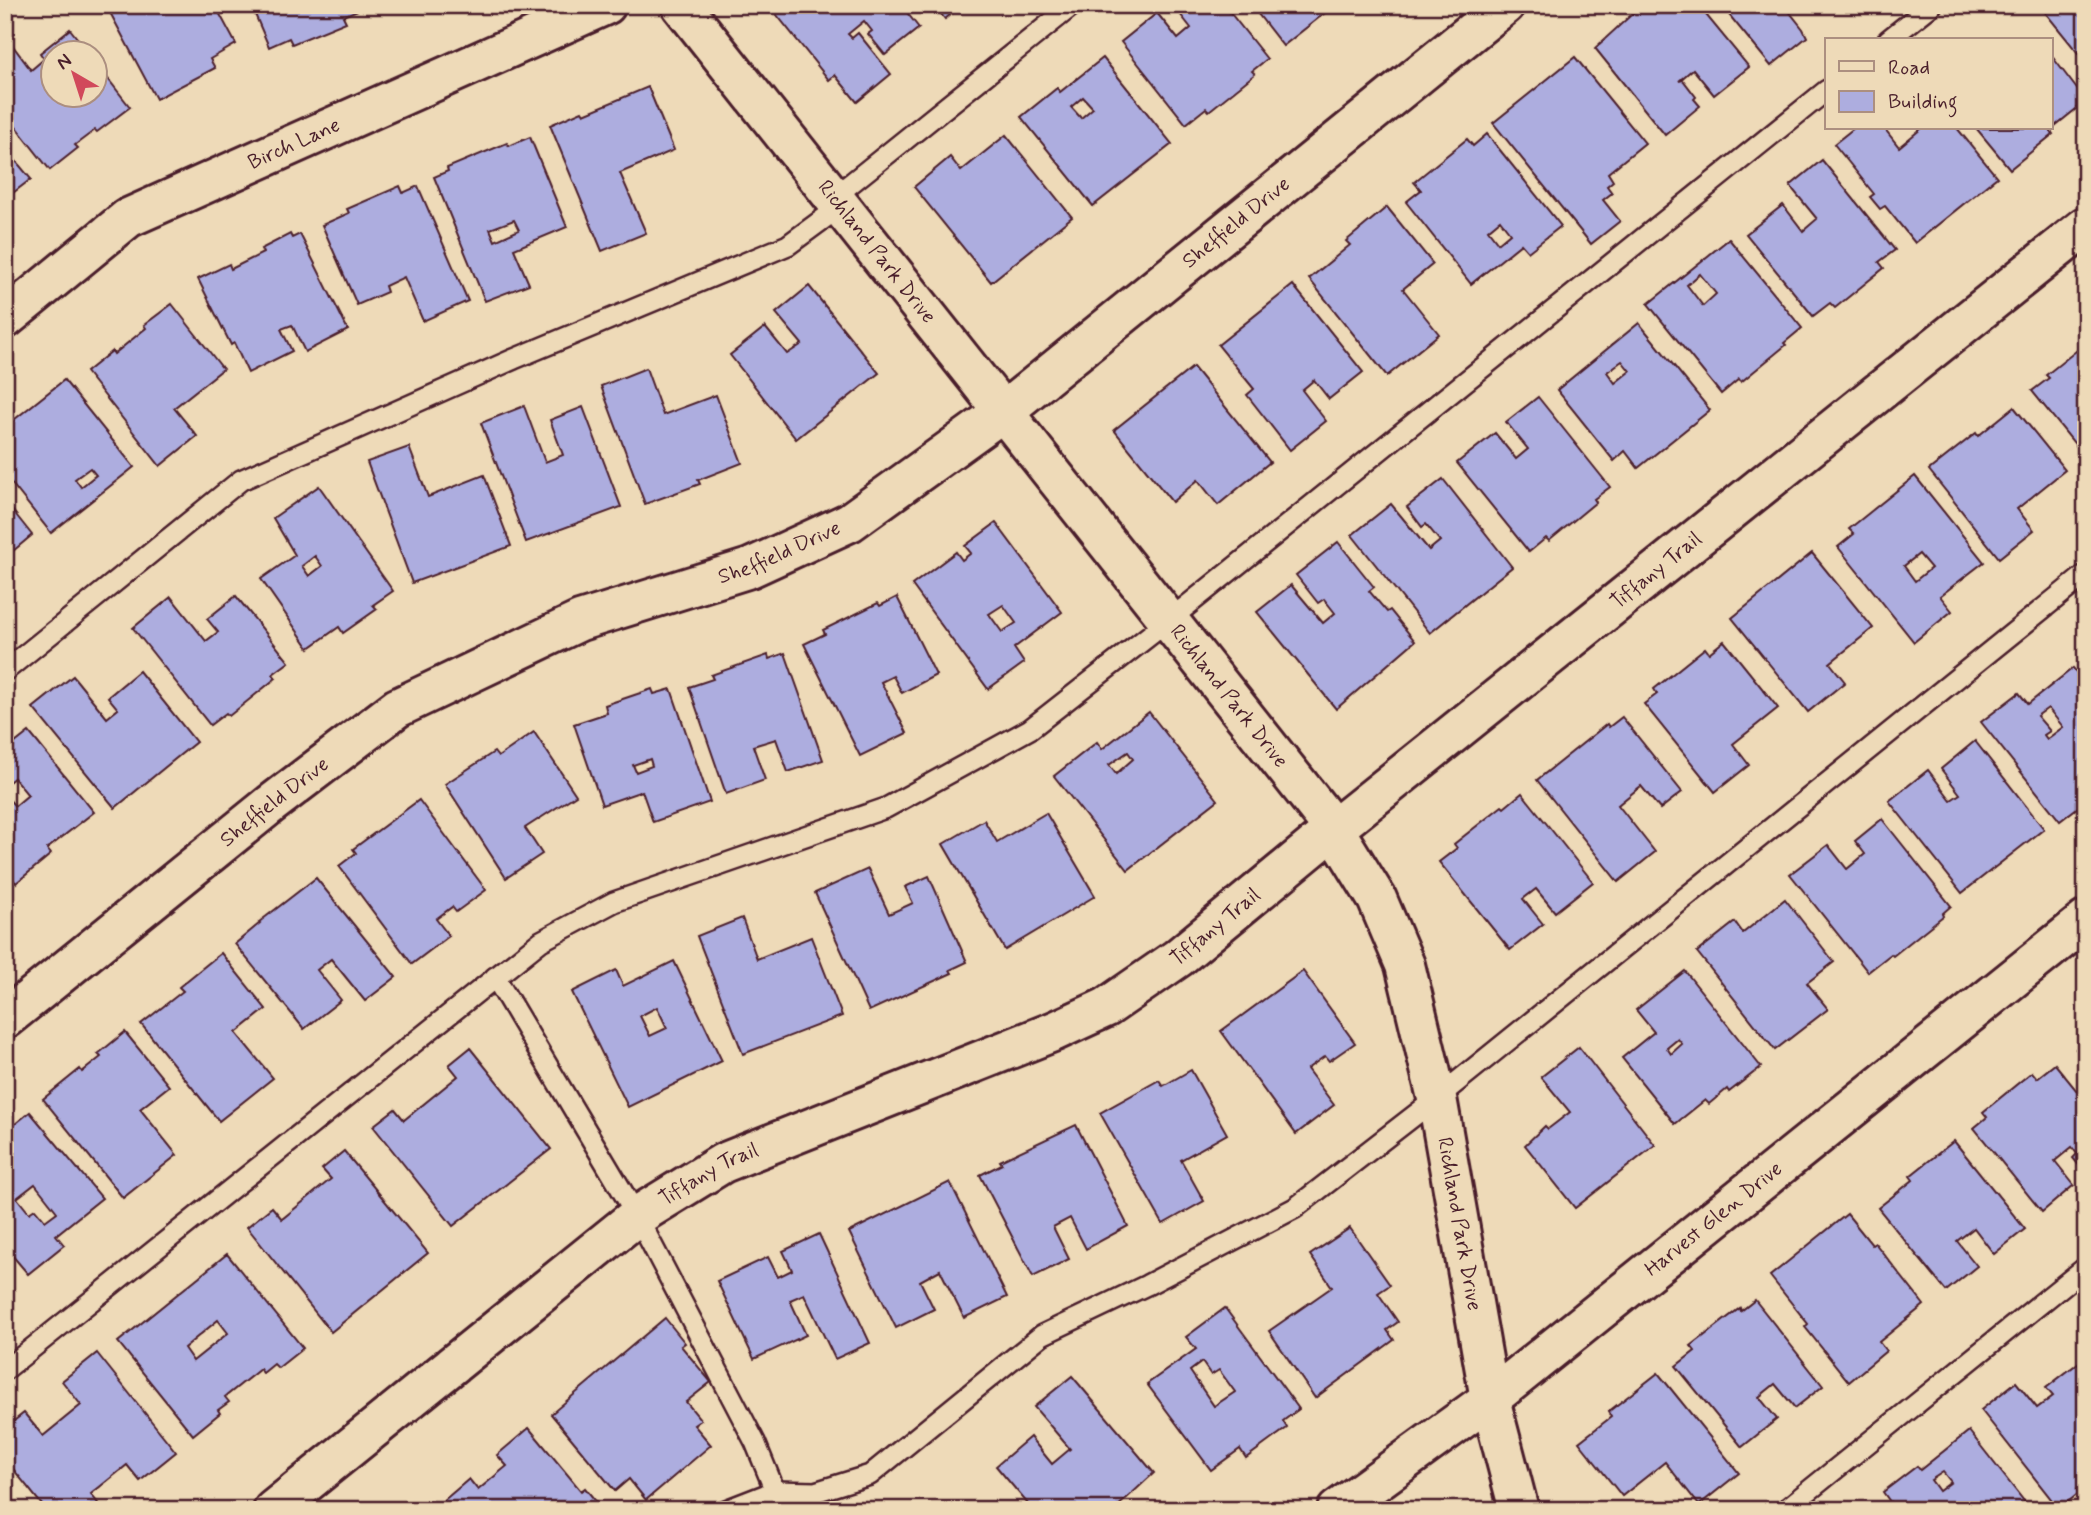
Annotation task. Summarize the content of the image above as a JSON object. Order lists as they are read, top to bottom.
{
  "streets": {
    "street": [
      "Birch Lane",
      "Sheffield Drive",
      "Richland Park Drive",
      "Tiffany Trail",
      "Harvest Glen Drive"
    ]
  },
  "crossings": [
    ["Sheffield Drive", "Richland Park Drive"],
    ["Richland Park Drive", "Tiffany Trail"],
    ["Richland Park Drive", "Harvest Glen Drive"]
  ],
  "legend": ["Road", "Building"],
  "north": "top left"
}
